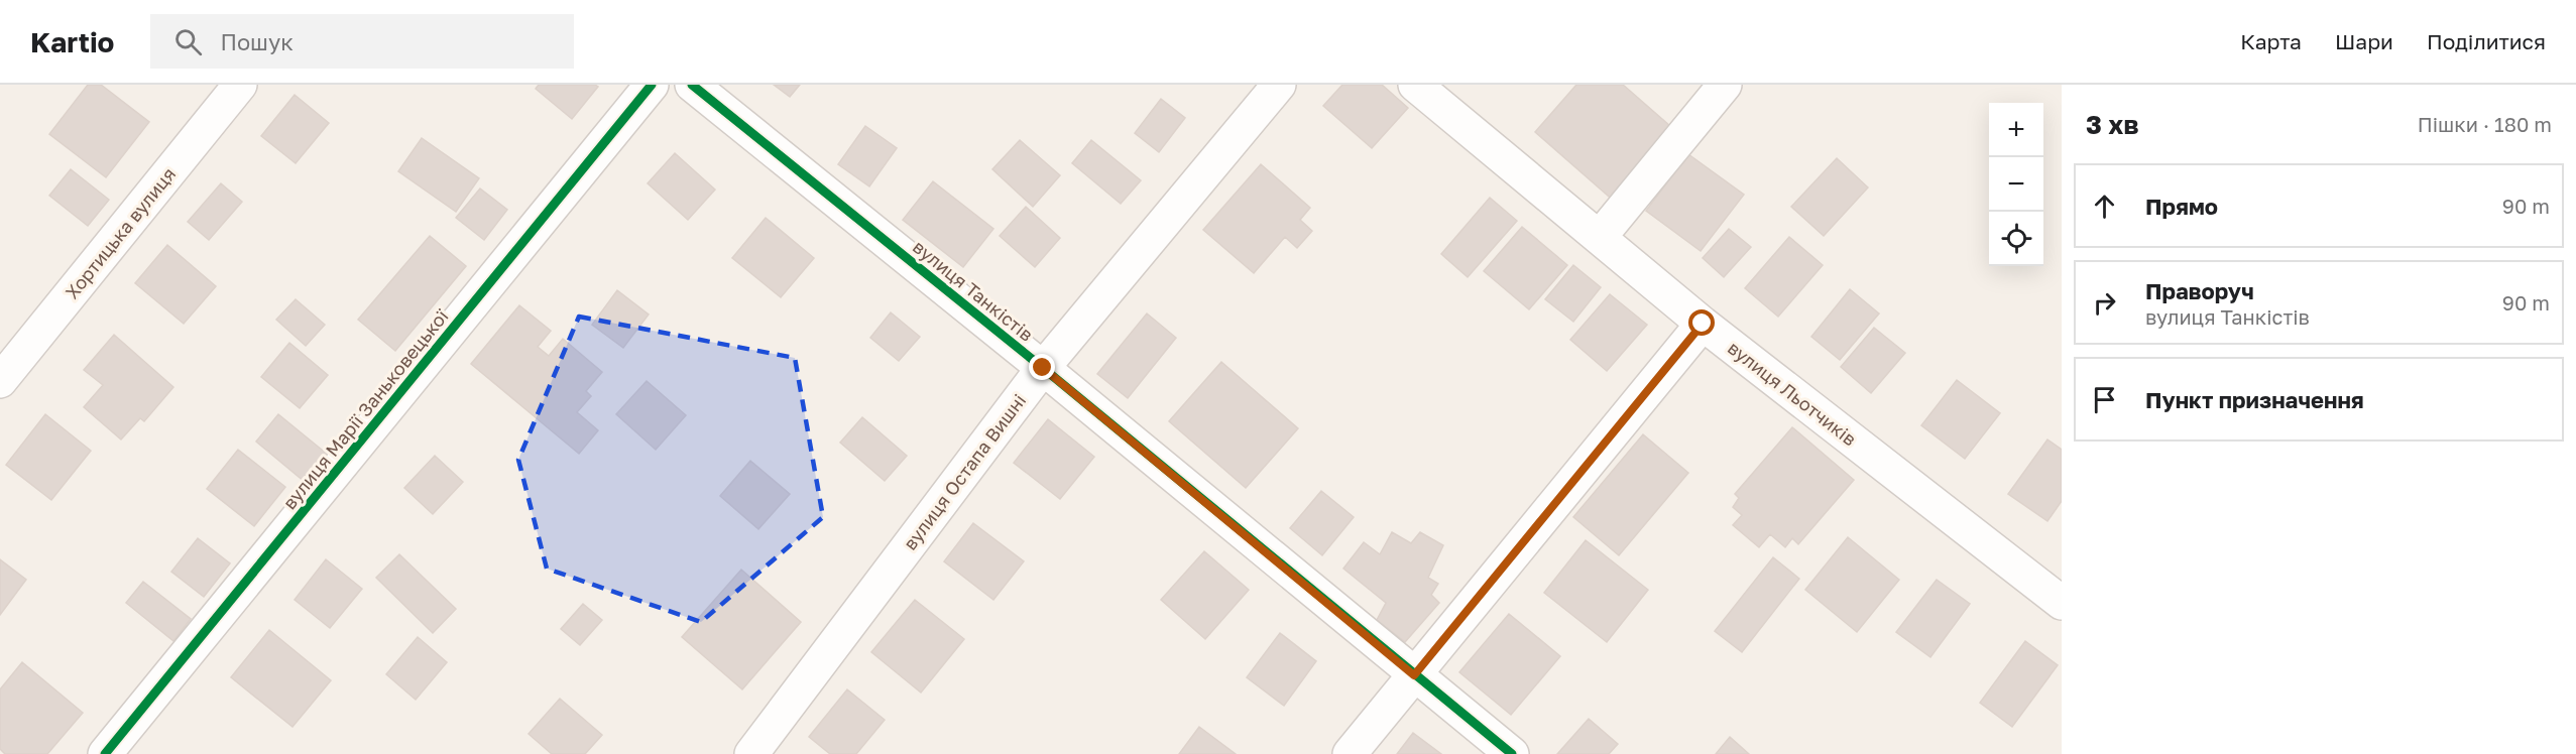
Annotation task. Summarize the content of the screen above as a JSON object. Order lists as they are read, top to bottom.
{
  "streets": {
    "street": [
      "Хортицька вулиця",
      "вулиця Танкістів",
      "вулиця Льотчиків",
      "вулиця Марії Заньковецької",
      "вулиця Остапа Вишні"
    ]
  },
  "crossings": [
    ["вулиця Танкістів", "вулиця Остапа Вишні"]
  ],
  "page": {
    "header": "Kartio",
    "search": "Пошук",
    "nav": ["Карта", "Шари", "Поділитися"],
    "heading": ["3 хв", "Пішки · 180 m"],
    "map_buttons": ["+", "−"],
    "list": [
      ["Прямо", "90 m"],
      ["Праворуч", "вулиця Танкістів", "90 m"],
      "Пункт призначення"
    ]
  }
}
